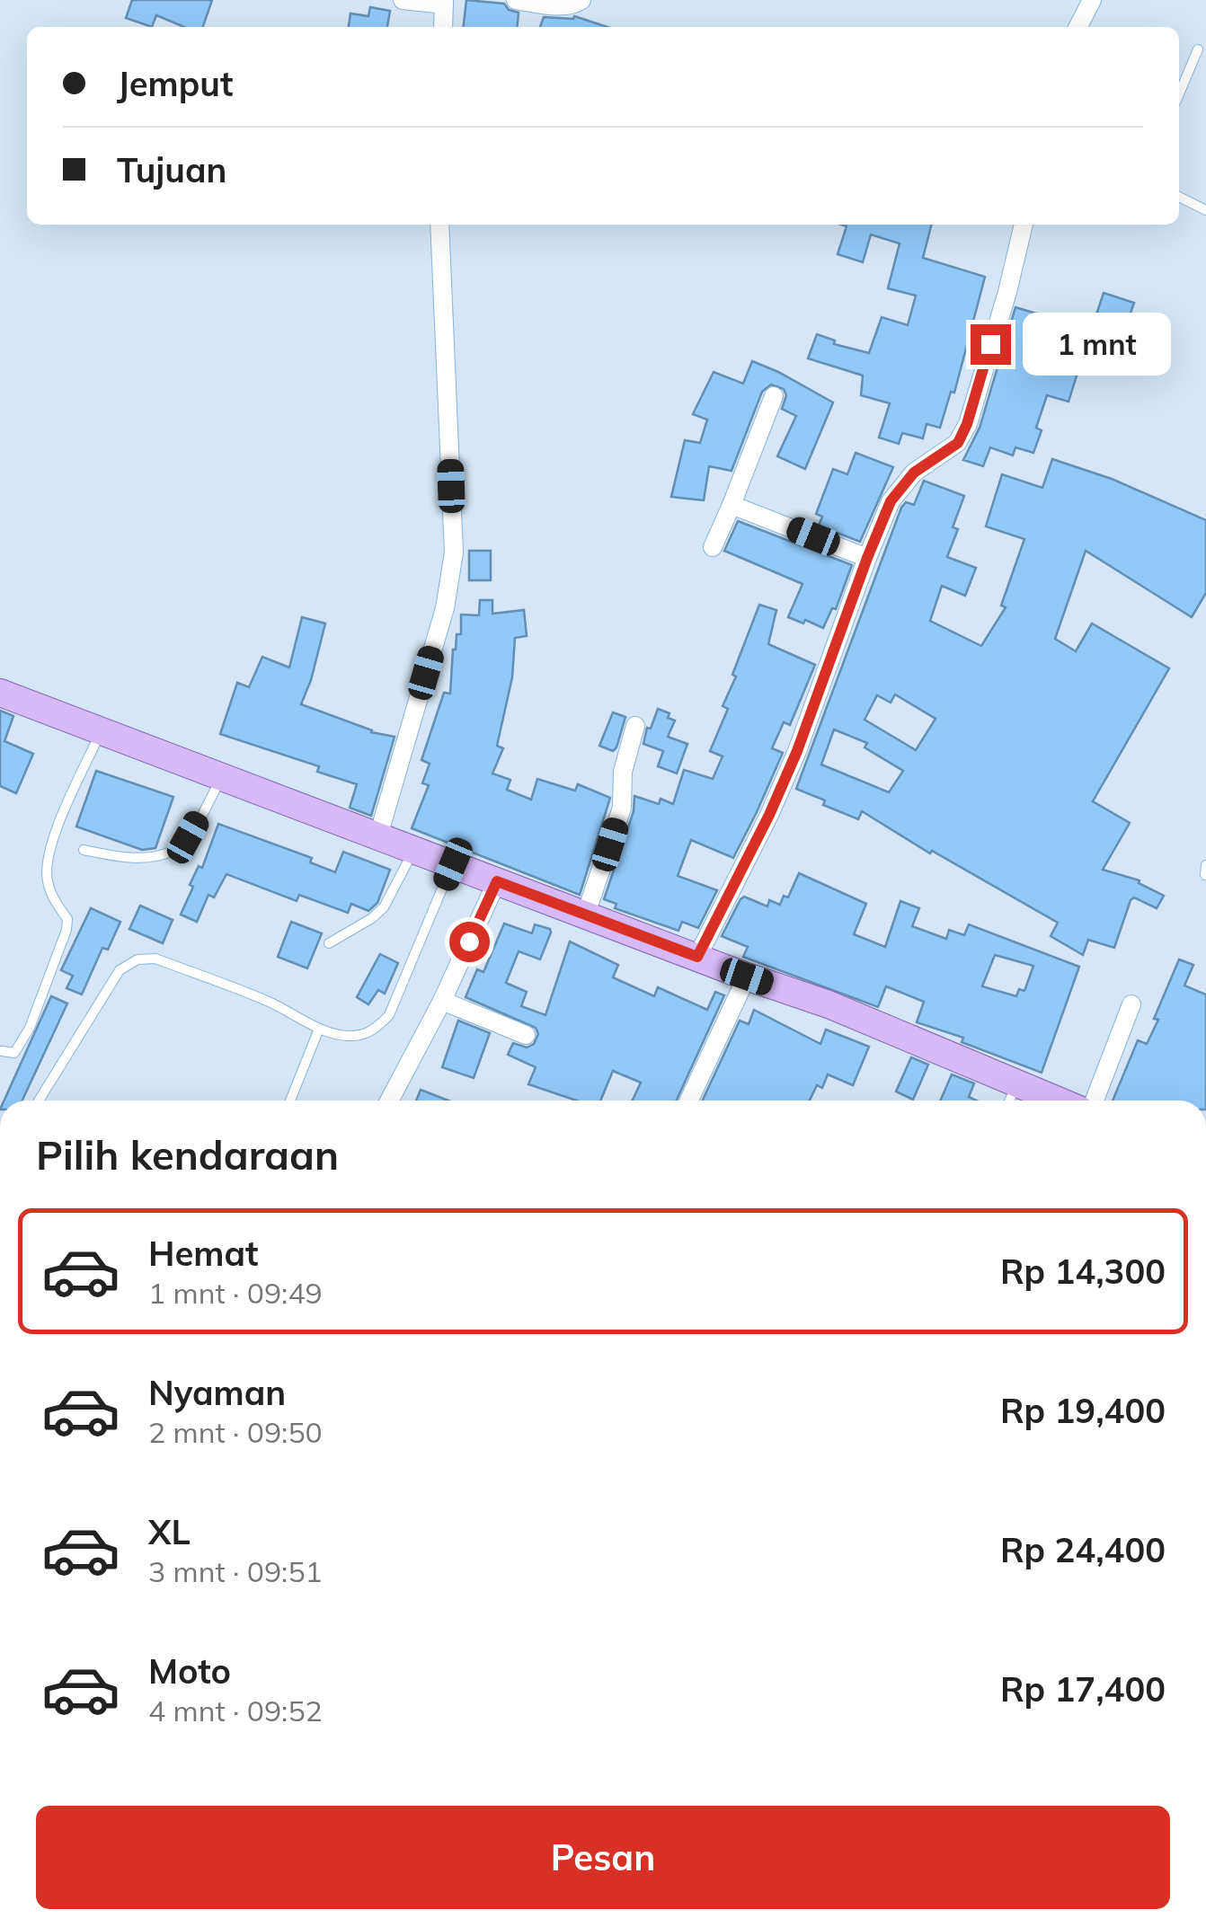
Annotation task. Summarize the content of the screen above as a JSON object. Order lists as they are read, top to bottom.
{
  "page": {
    "banner": ["Jemput", "Tujuan"],
    "bubble": "1 mnt",
    "heading": "Pilih kendaraan",
    "list": [
      {
        "name": "Hemat",
        "note": "1 mnt · 09:49",
        "value": "Rp 14,300"
      },
      {
        "name": "Nyaman",
        "note": "2 mnt · 09:50",
        "value": "Rp 19,400"
      },
      {
        "name": "XL",
        "note": "3 mnt · 09:51",
        "value": "Rp 24,400"
      },
      {
        "name": "Moto",
        "note": "4 mnt · 09:52",
        "value": "Rp 17,400"
      }
    ],
    "buttons": "Pesan"
  }
}
